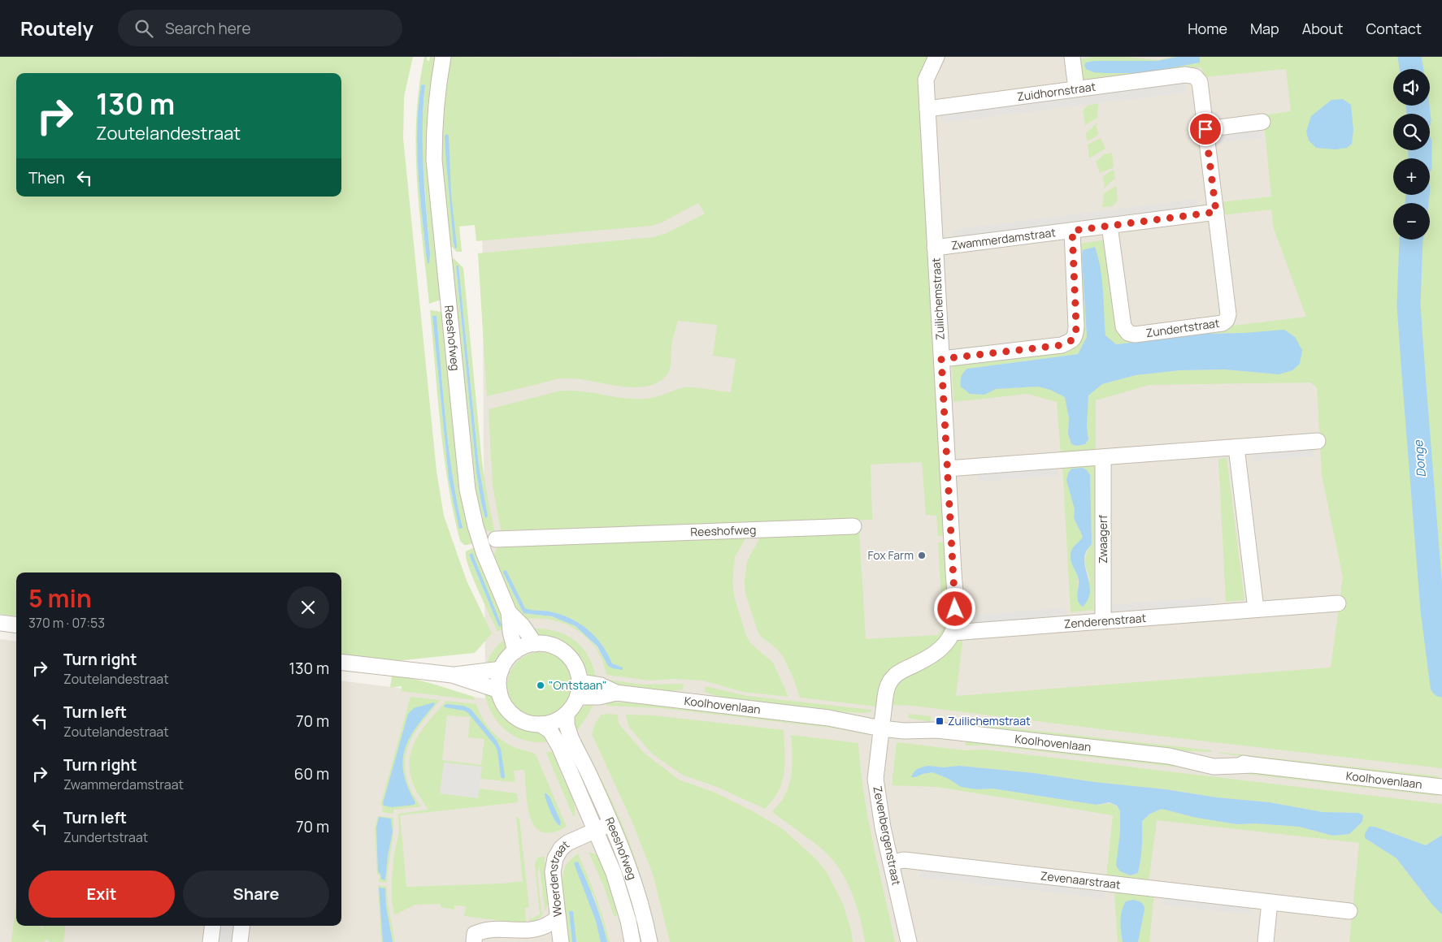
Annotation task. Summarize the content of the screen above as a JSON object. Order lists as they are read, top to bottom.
{
  "streets": {
    "street": [
      "Zuidhornstraat",
      "Zwammerdamstraat",
      "Zuilichemstraat",
      "Zundertstraat",
      "Reeshofweg",
      "Zwaagerf",
      "Zenderenstraat",
      "Koolhovenlaan",
      "Zevenbergenstraat",
      "Woerdenstraat",
      "Zevenaarstraat"
    ]
  },
  "crossings": [
    ["Zuidhornstraat", "Zuilichemstraat"],
    ["Zuidhornstraat", "Zundertstraat"],
    ["Zwammerdamstraat", "Zuilichemstraat"],
    ["Zwammerdamstraat", "Zundertstraat"],
    ["Zuilichemstraat", "Zenderenstraat"],
    ["Zuilichemstraat", "Koolhovenlaan"],
    ["Zuilichemstraat", "Zevenbergenstraat"],
    ["Reeshofweg", "Koolhovenlaan"],
    ["Reeshofweg", "Woerdenstraat"],
    ["Zwaagerf", "Zenderenstraat"],
    ["Koolhovenlaan", "Zevenbergenstraat"],
    ["Zevenbergenstraat", "Zevenaarstraat"]
  ],
  "water": ["Donge"],
  "places": {
    "other": ["Fox Farm", "\"Ontstaan\""],
    "transit": ["Zuilichemstraat"]
  },
  "page": {
    "header": "Routely",
    "search": "Search here",
    "nav": [
      "Home",
      "Map",
      "About",
      "Contact"
    ],
    "map_buttons": ["+", "−"],
    "turn": ["130 m", "Zoutelandestraat"],
    "then": "Then",
    "heading": ["5 min", "370 m · 07:53"],
    "list": [
      {
        "name": "Turn right",
        "note": "Zoutelandestraat",
        "value": "130 m"
      },
      {
        "name": "Turn left",
        "note": "Zoutelandestraat",
        "value": "70 m"
      },
      {
        "name": "Turn right",
        "note": "Zwammerdamstraat",
        "value": "60 m"
      },
      {
        "name": "Turn left",
        "note": "Zundertstraat",
        "value": "70 m"
      }
    ],
    "buttons": ["Exit", "Share"]
  }
}
